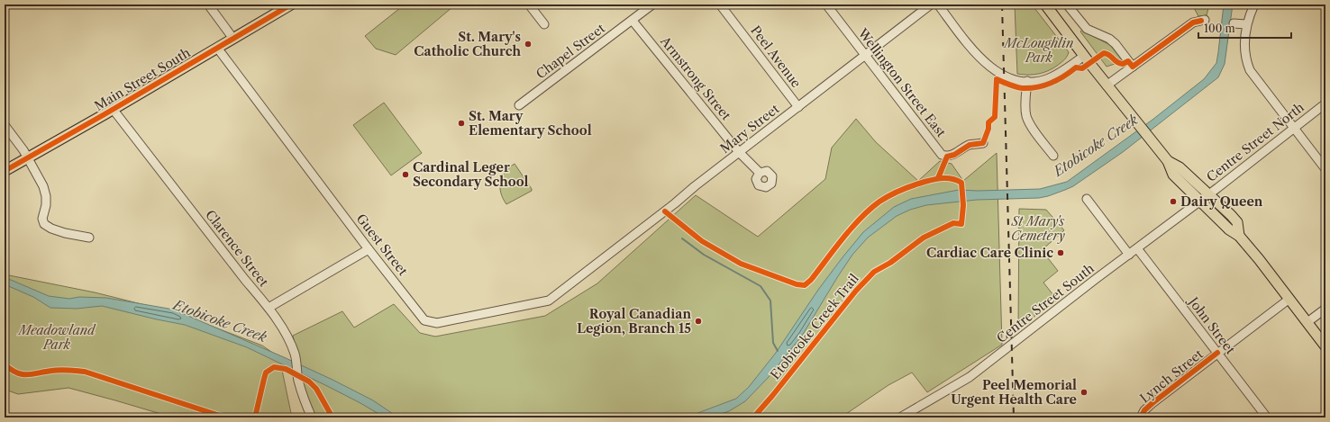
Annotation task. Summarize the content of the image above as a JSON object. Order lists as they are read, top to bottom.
{
  "streets": {
    "main road": ["Main Street South"],
    "street": [
      "Chapel Street",
      "Peel Avenue",
      "Armstrong Street",
      "Wellington Street East",
      "Mary Street",
      "Centre Street North",
      "Guest Street",
      "Clarence Street",
      "Centre Street South",
      "John Street",
      "Lynch Street"
    ],
    "cycle path": ["Etobicoke Creek Trail"]
  },
  "crossings": [
    ["Chapel Street", "Armstrong Street"],
    ["Peel Avenue", "Mary Street"],
    ["Armstrong Street", "Mary Street"],
    ["Main Street South", "Guest Street"],
    ["Main Street South", "Clarence Street"],
    ["Wellington Street East", "Mary Street"],
    ["Mary Street", "Guest Street"],
    ["Centre Street North", "Centre Street South"],
    ["Centre Street South", "John Street"],
    ["John Street", "Lynch Street"]
  ],
  "water": ["Etobicoke Creek"],
  "parks": ["McLoughlin Park", "St Mary's Cemetery", "Meadowland Park"],
  "places": [
    "St. Mary's Catholic Church",
    "St. Mary Elementary School",
    "Cardinal Leger Secondary School",
    "Dairy Queen",
    "Cardiac Care Clinic",
    "Royal Canadian Legion, Branch 15",
    "Peel Memorial Urgent Health Care"
  ],
  "scale_bar": "100 m"
}
